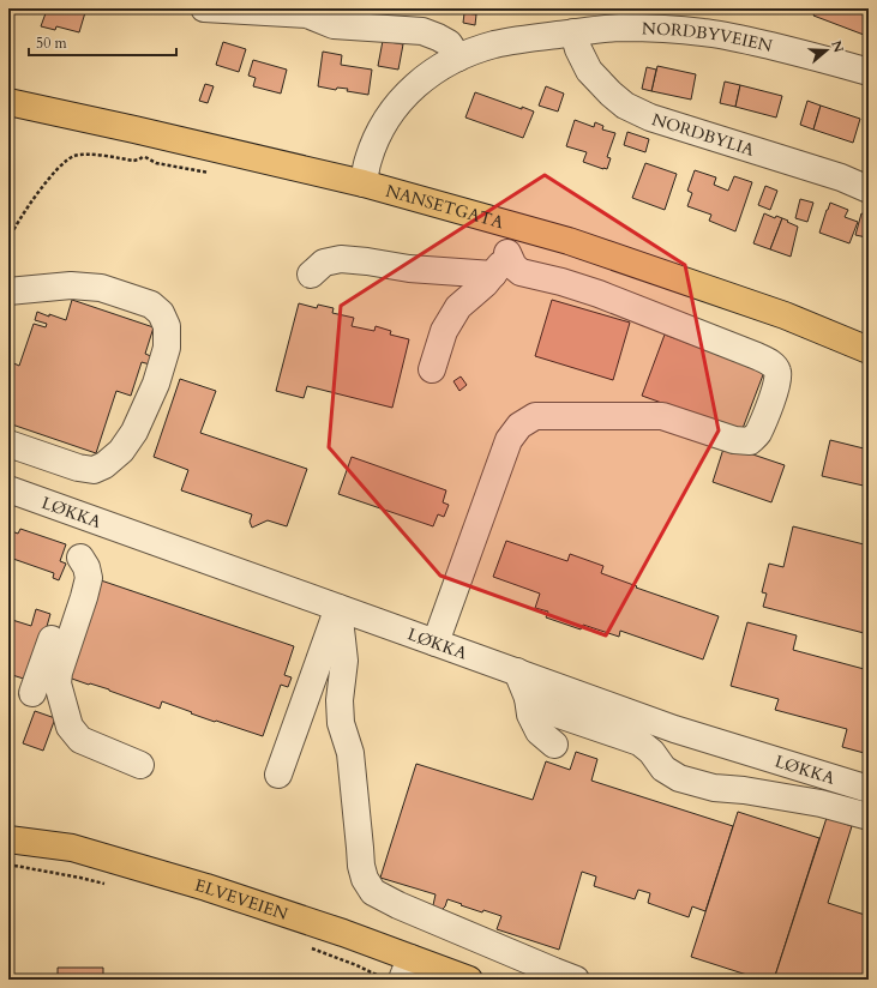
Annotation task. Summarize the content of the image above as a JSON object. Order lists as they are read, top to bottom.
{
  "streets": {
    "main road": ["NANSETGATA", "ELVEVEIEN"],
    "street": ["NORDBYVEIEN", "NORDBYLIA", "LØKKA"]
  },
  "crossings": [
    ["NORDBYVEIEN", "NORDBYLIA"],
    ["NORDBYVEIEN", "NANSETGATA"]
  ],
  "scale_bar": "50 m",
  "north": "right"
}
